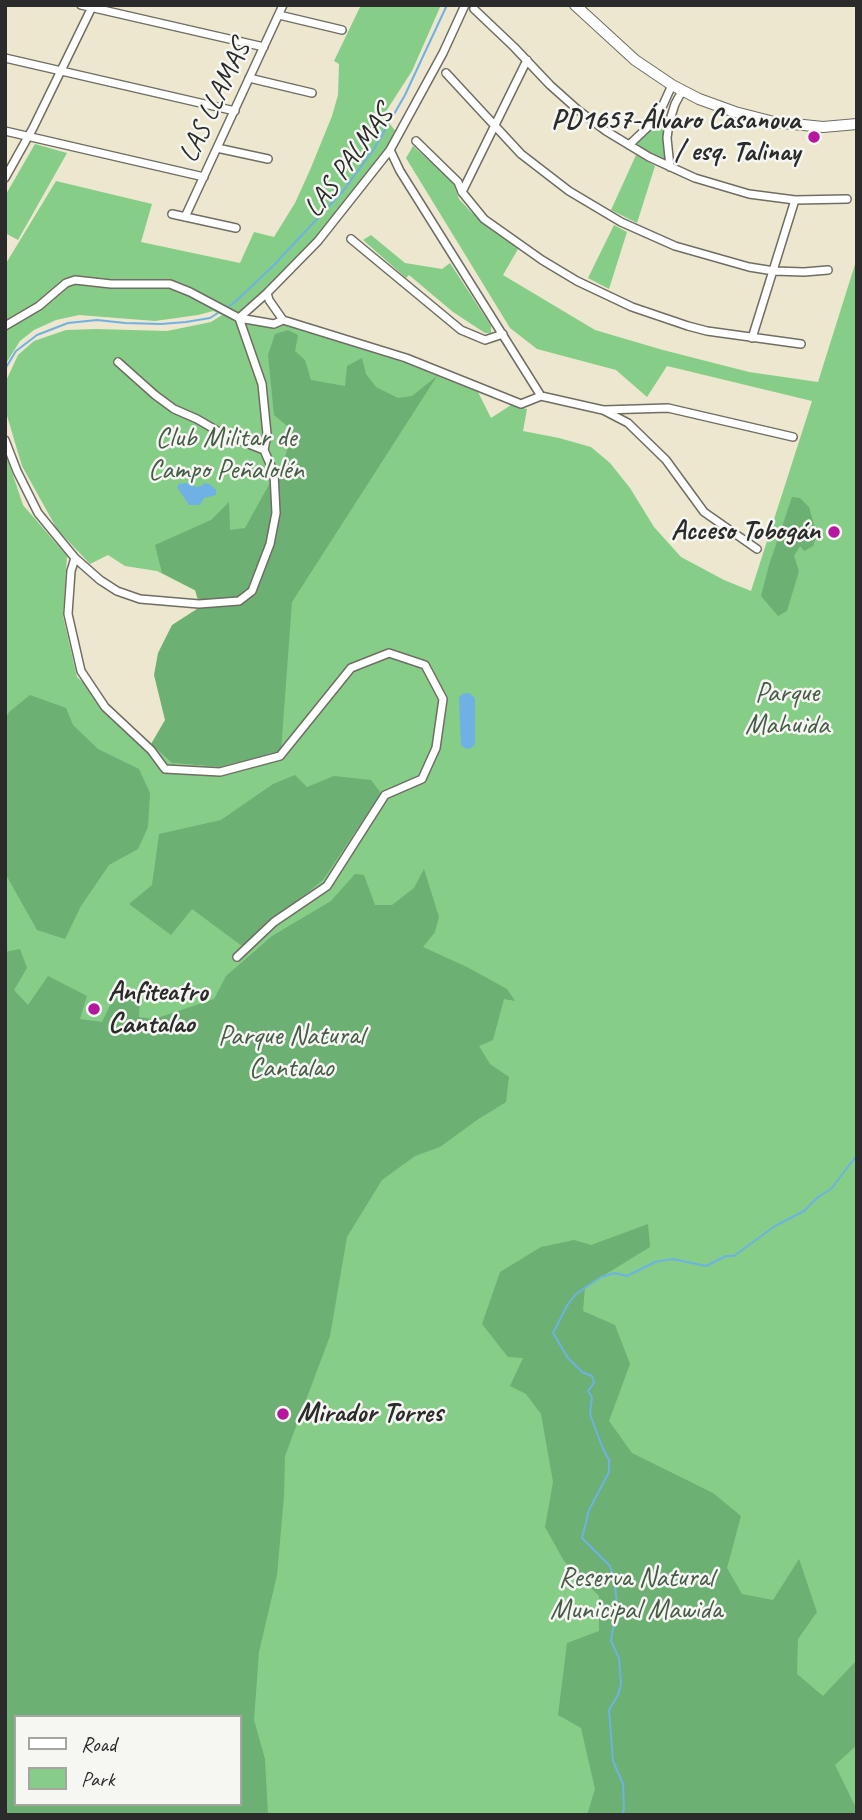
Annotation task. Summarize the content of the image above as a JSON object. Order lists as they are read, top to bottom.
{
  "streets": {
    "street": ["LAS LLAMAS", "LAS PALMAS"]
  },
  "parks": [
    "Club Militar de Campo Peñalolén",
    "Parque Mahuida",
    "Parque Natural Cantalao",
    "Reserva Natural Municipal Mawida"
  ],
  "places": [
    "PD1657-Álvaro Casanova / esq. Talinay",
    "Acceso Tobogán",
    "Anfiteatro Cantalao",
    "Mirador Torres"
  ],
  "legend": ["Road", "Park"]
}
